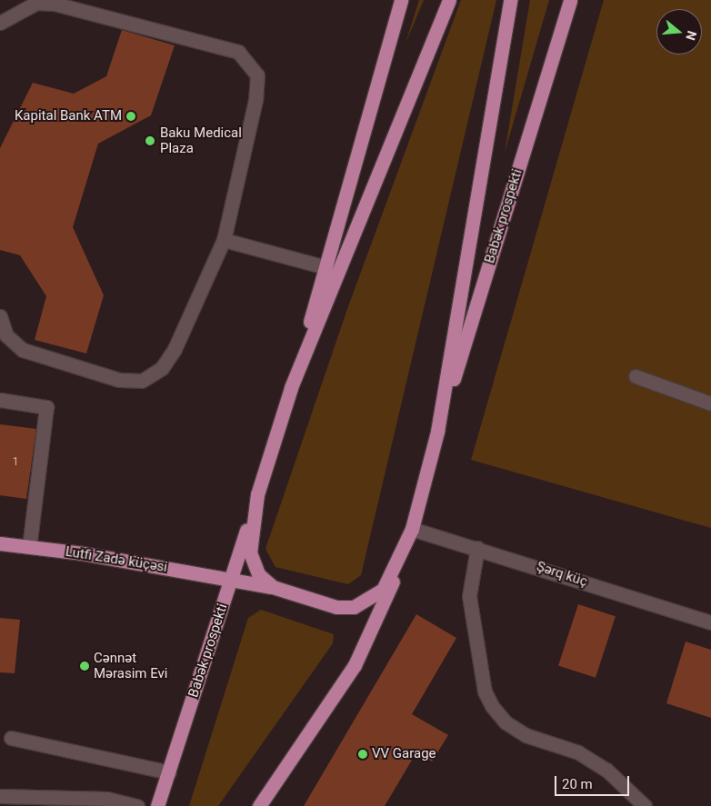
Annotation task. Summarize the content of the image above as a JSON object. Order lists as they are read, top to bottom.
{
  "streets": {
    "main road": ["Babək prospekti", "Lutfi Zadə küçəsi"],
    "street": ["Şərq küç"]
  },
  "crossings": [
    ["Babək prospekti", "Lutfi Zadə küçəsi"],
    ["Babək prospekti", "Şərq küç"]
  ],
  "places": [
    "Kapital Bank ATM",
    "Baku Medical Plaza",
    "Cənnət Mərasim Evi",
    "VV Garage"
  ],
  "house_numbers": ["1"],
  "scale_bar": "20 m",
  "north": "right"
}
